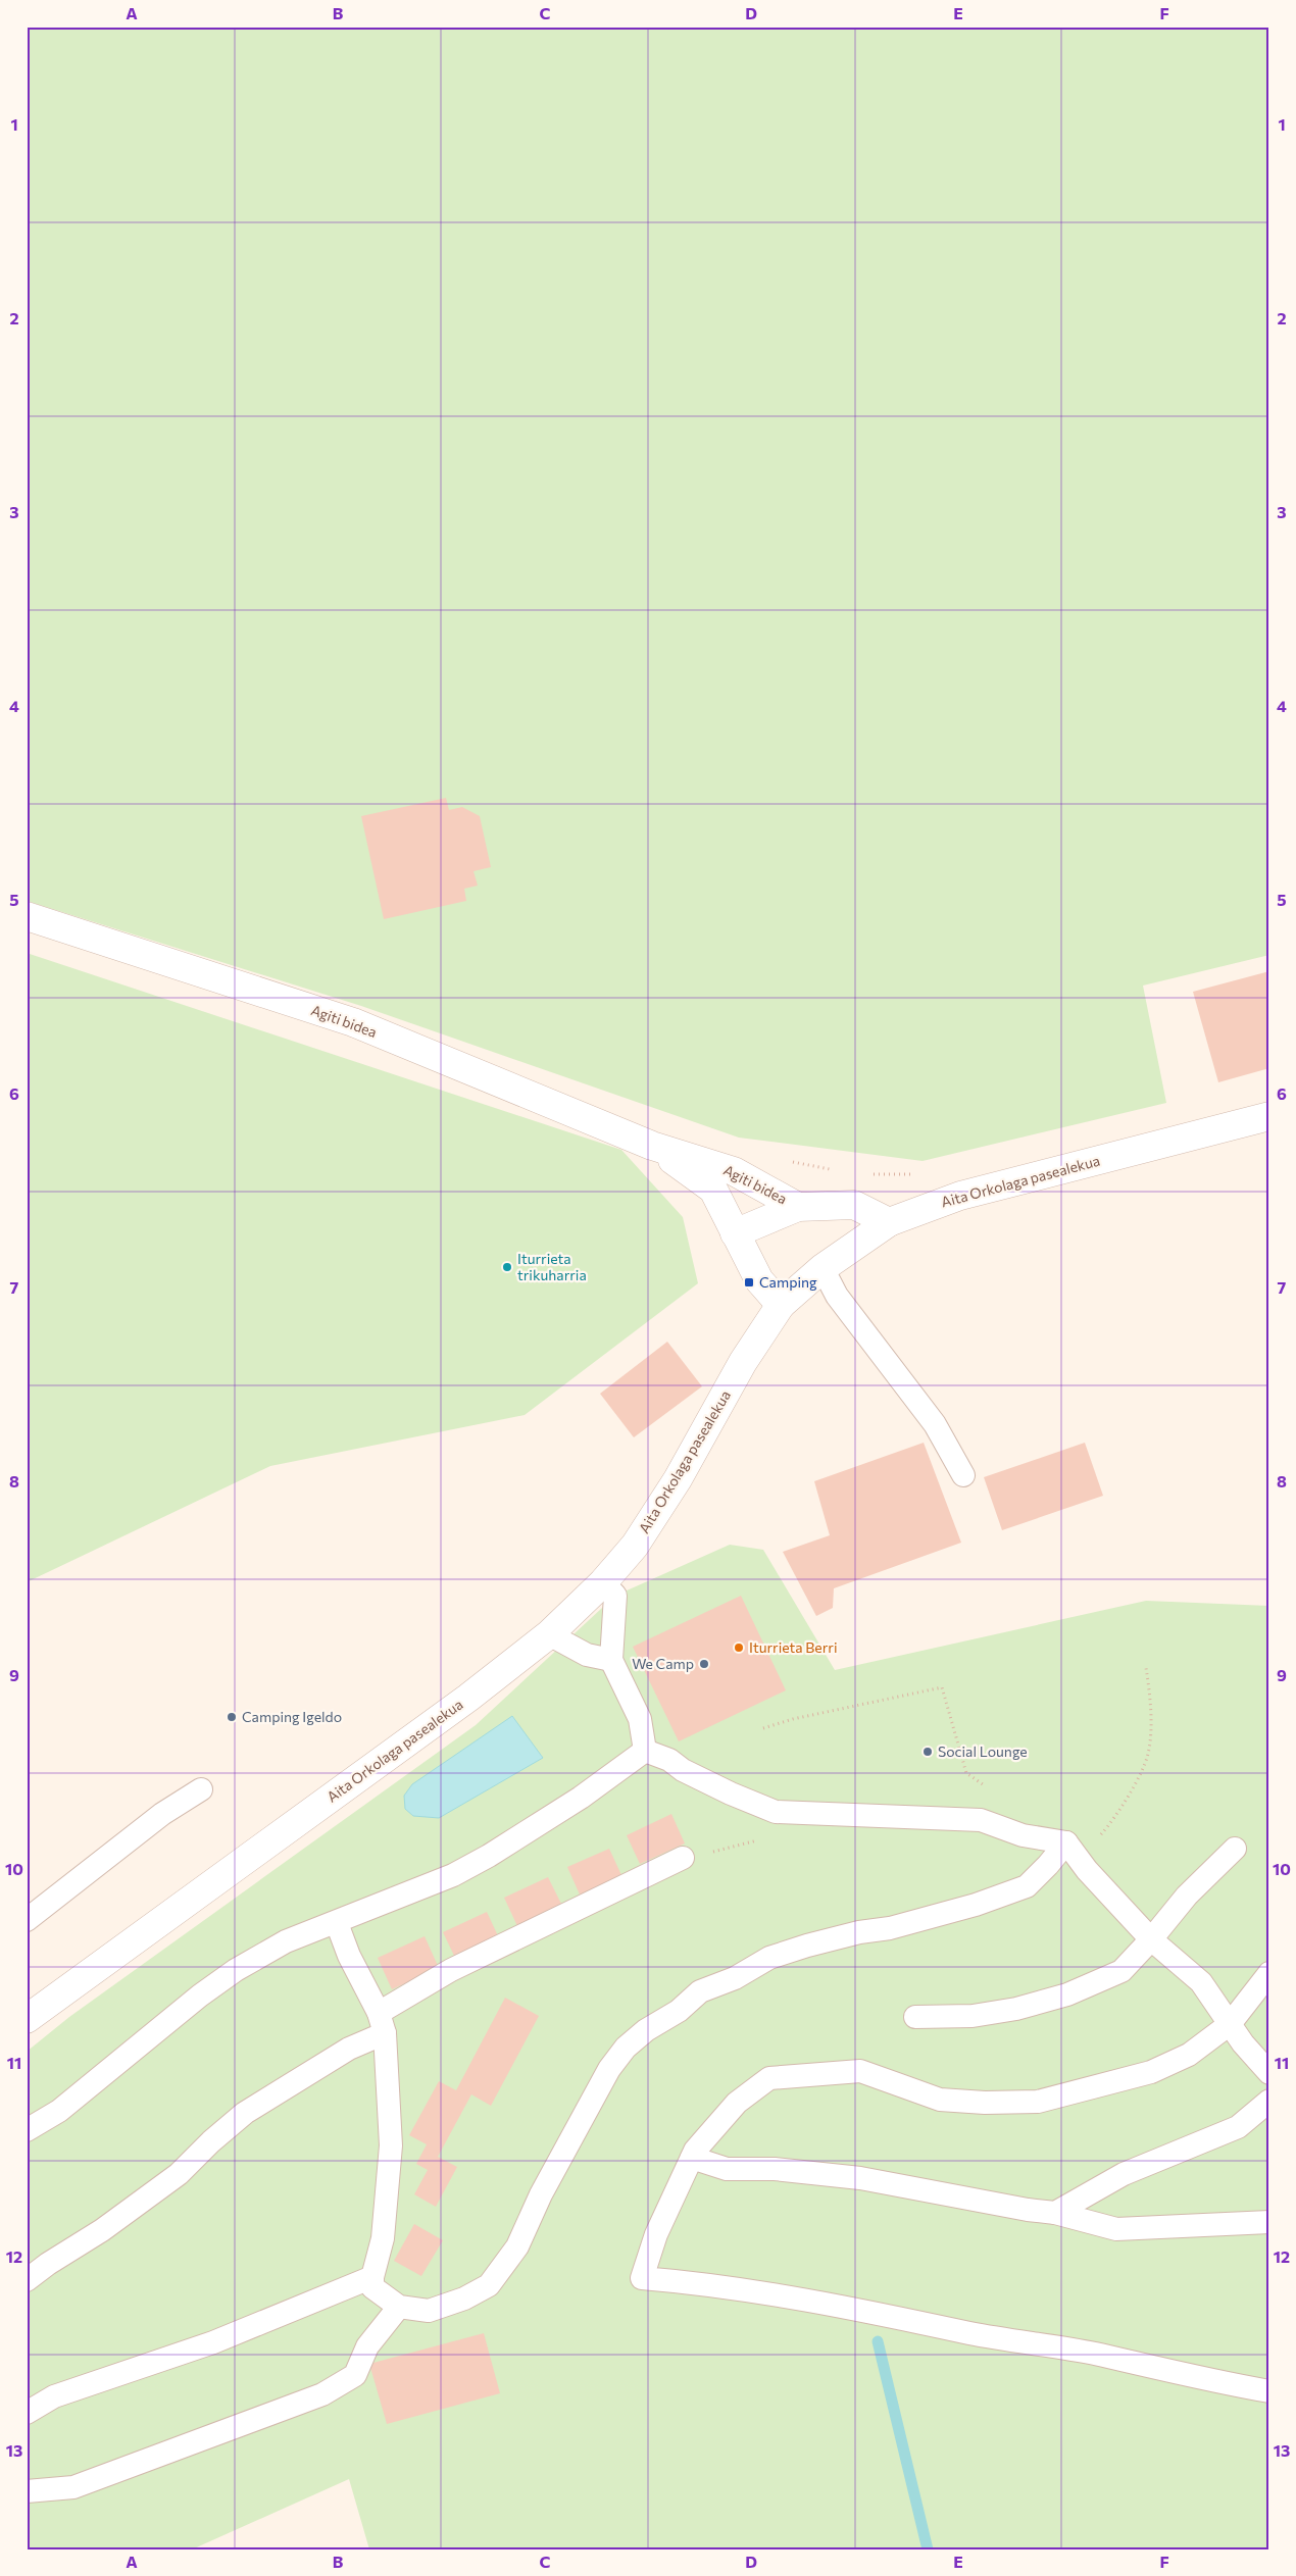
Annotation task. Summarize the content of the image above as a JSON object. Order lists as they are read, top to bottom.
{
  "streets": {
    "street": ["Agiti bidea", "Aita Orkolaga pasealekua"]
  },
  "crossings": [
    ["Agiti bidea", "Aita Orkolaga pasealekua"]
  ],
  "places": {
    "other": [
      "Iturrieta trikuharria",
      "Iturrieta Berri",
      "We Camp",
      "Camping Igeldo",
      "Social Lounge"
    ],
    "transit": ["Camping"]
  },
  "grid": {
    "columns": [
      "A",
      "B",
      "C",
      "D",
      "E",
      "F"
    ],
    "rows": [
      "1",
      "2",
      "3",
      "4",
      "5",
      "6",
      "7",
      "8",
      "9",
      "10",
      "11",
      "12",
      "13"
    ]
  }
}
